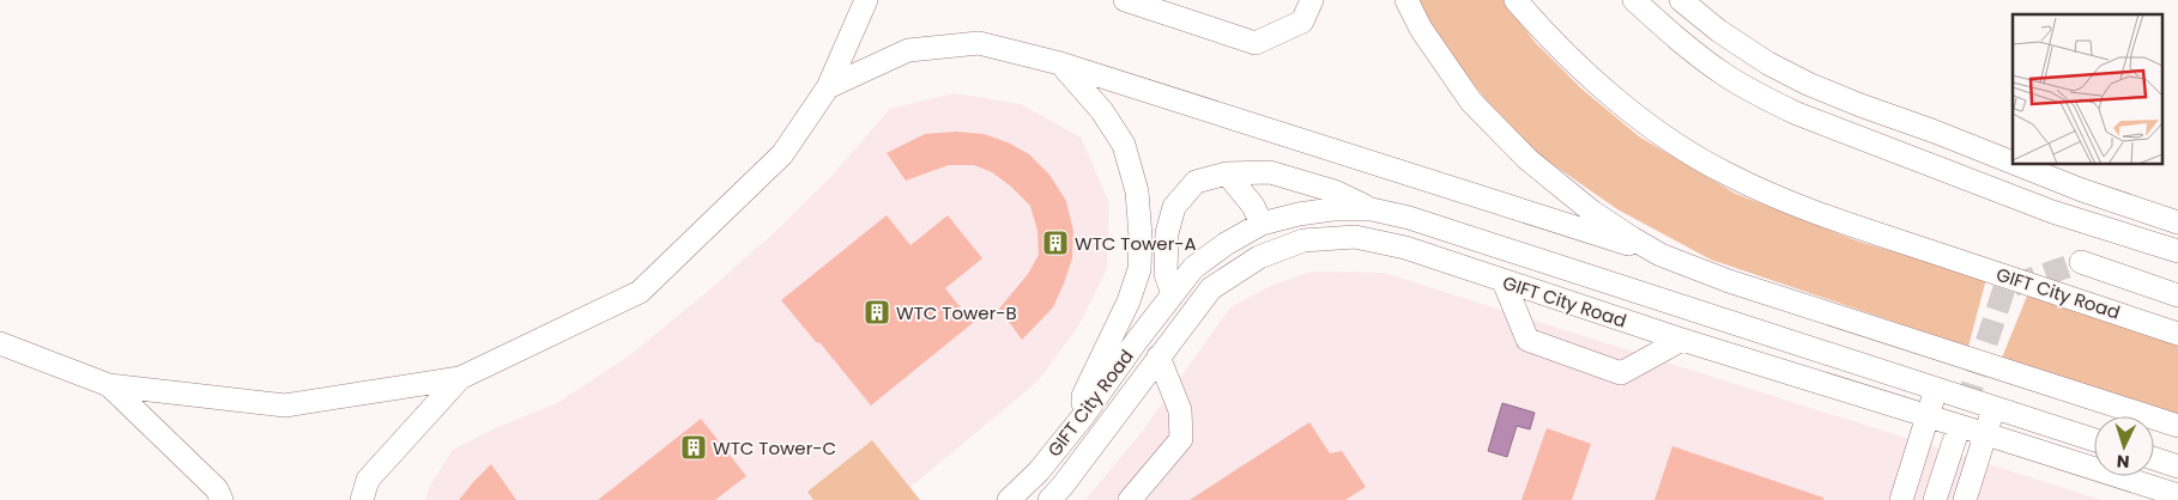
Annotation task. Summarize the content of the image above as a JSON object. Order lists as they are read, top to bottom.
{
  "streets": {
    "street": ["GIFT City Road"]
  },
  "places": {
    "building": ["WTC Tower-A", "WTC Tower-B", "WTC Tower-C"]
  },
  "north": "bottom"
}
